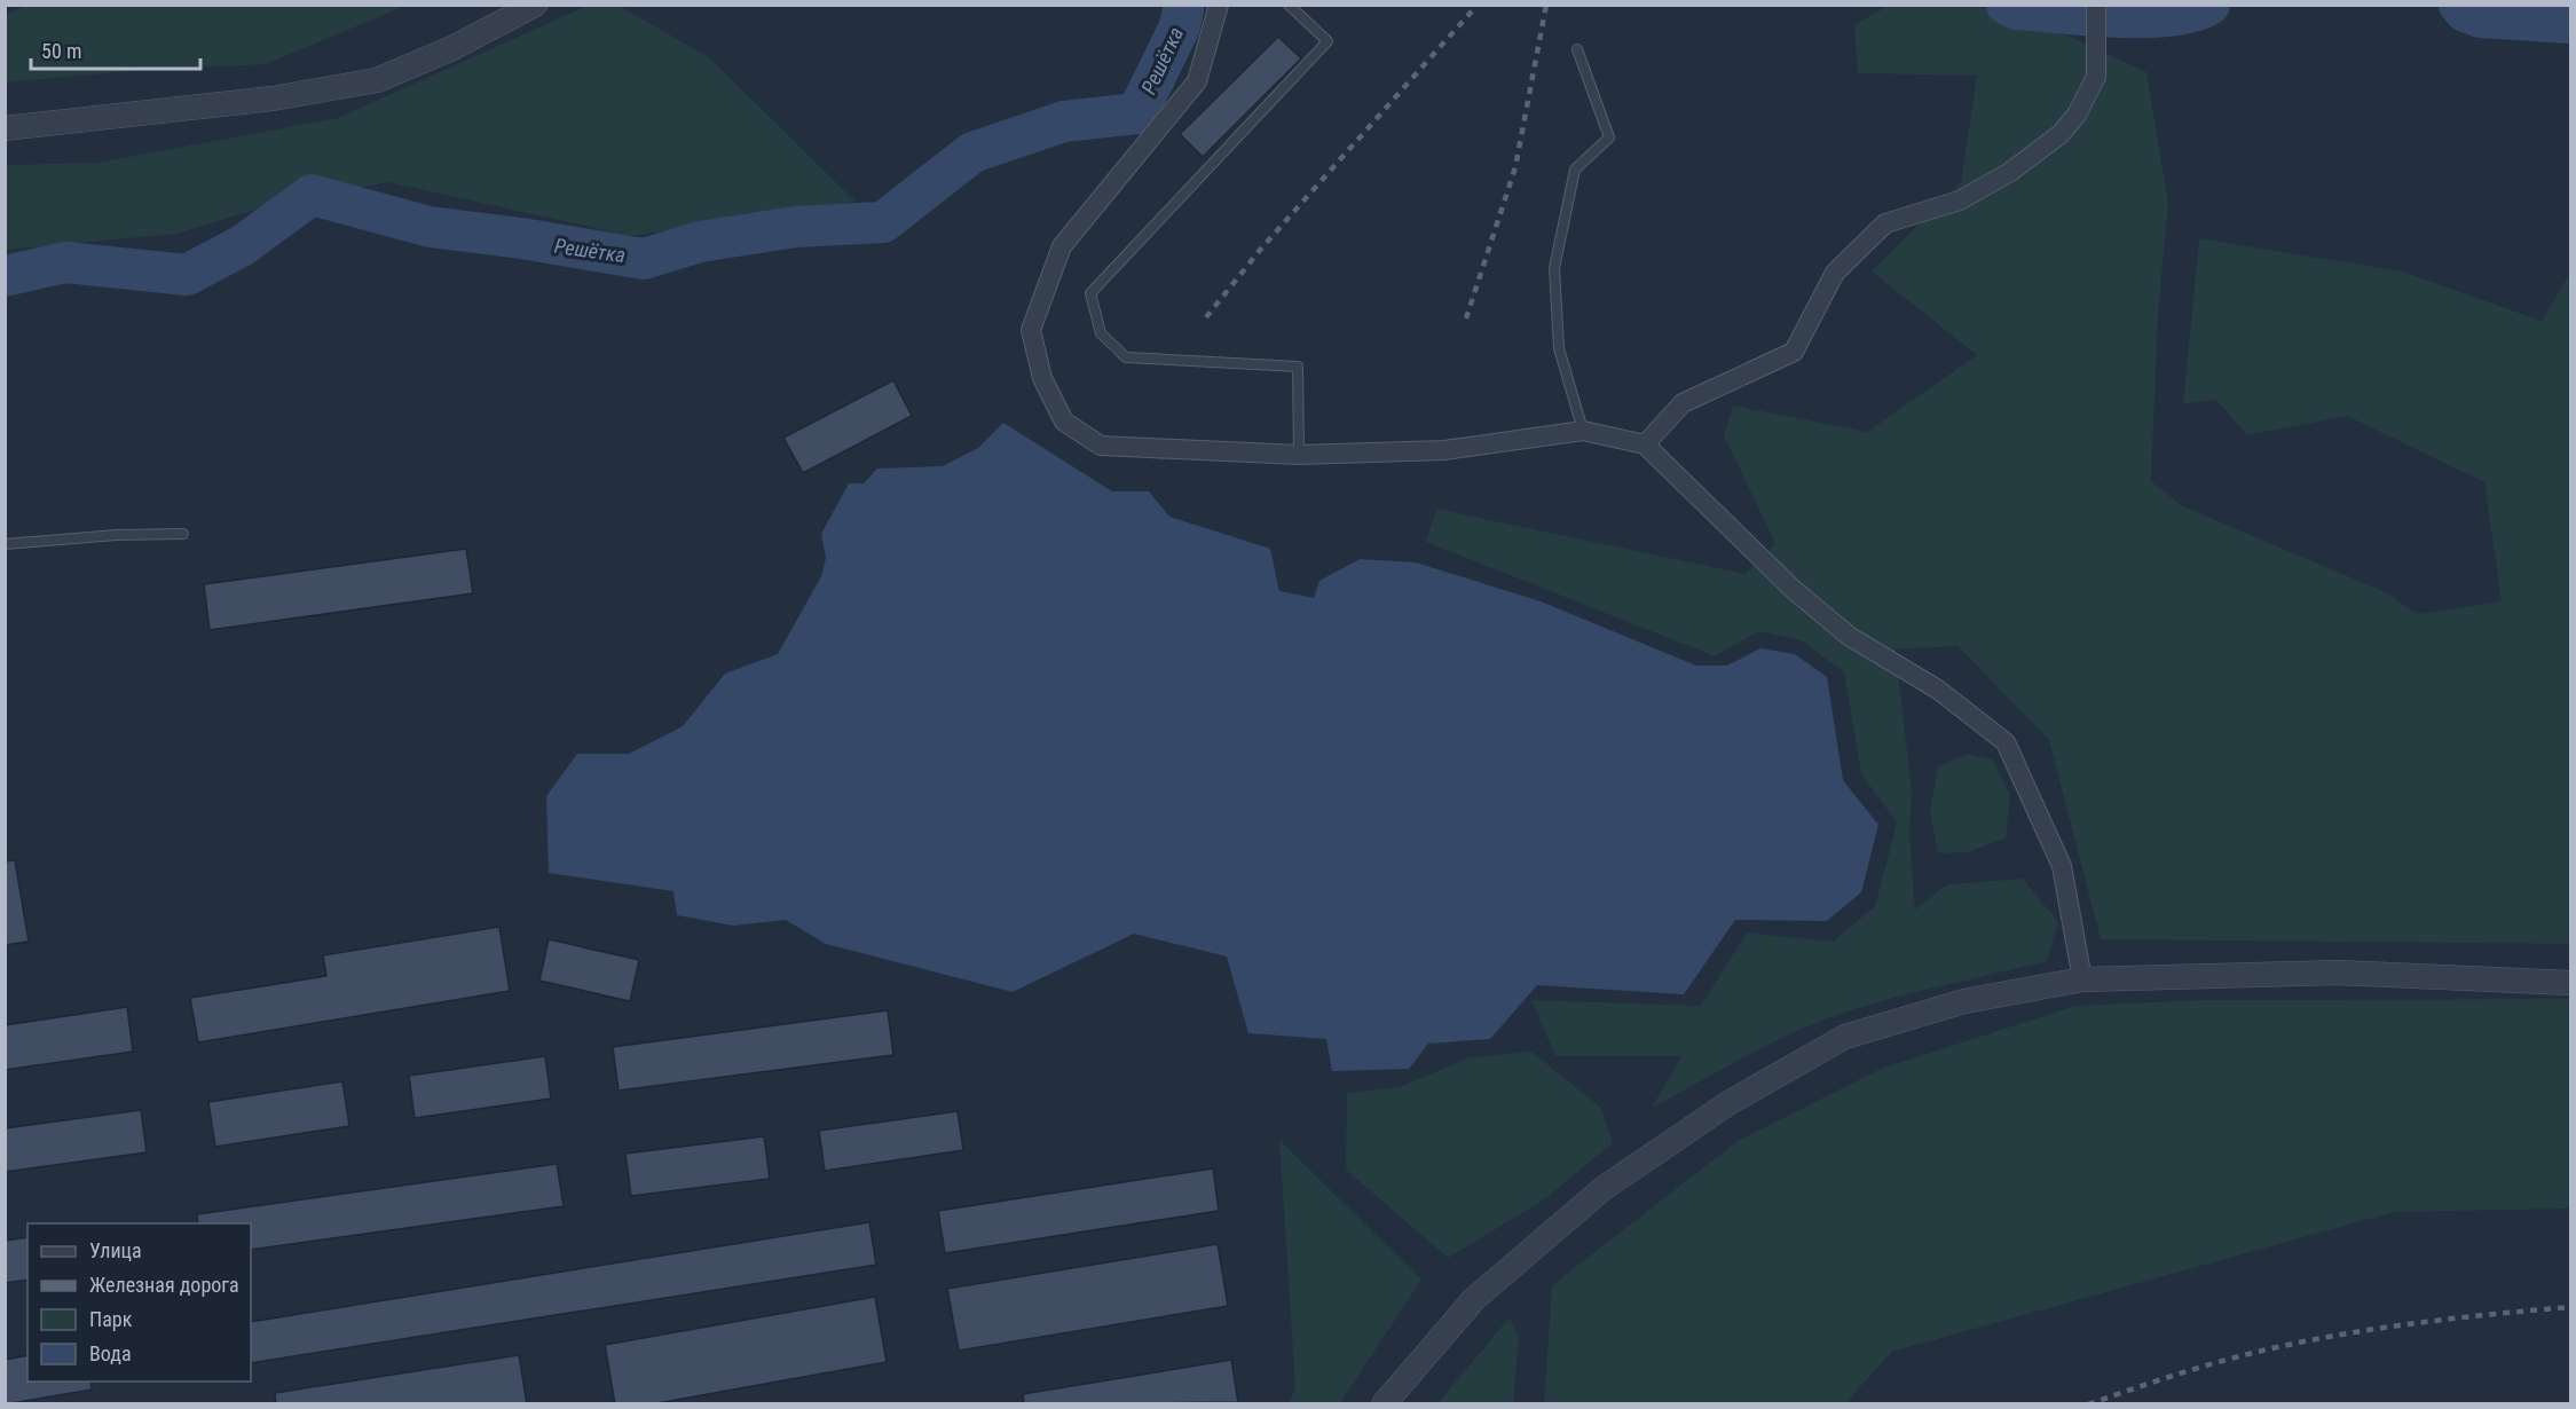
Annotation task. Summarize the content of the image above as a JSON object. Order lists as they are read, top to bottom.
{
  "water": ["Решётка"],
  "legend": [
    "Улица",
    "Железная дорога",
    "Парк",
    "Вода"
  ],
  "scale_bar": "50 m"
}
